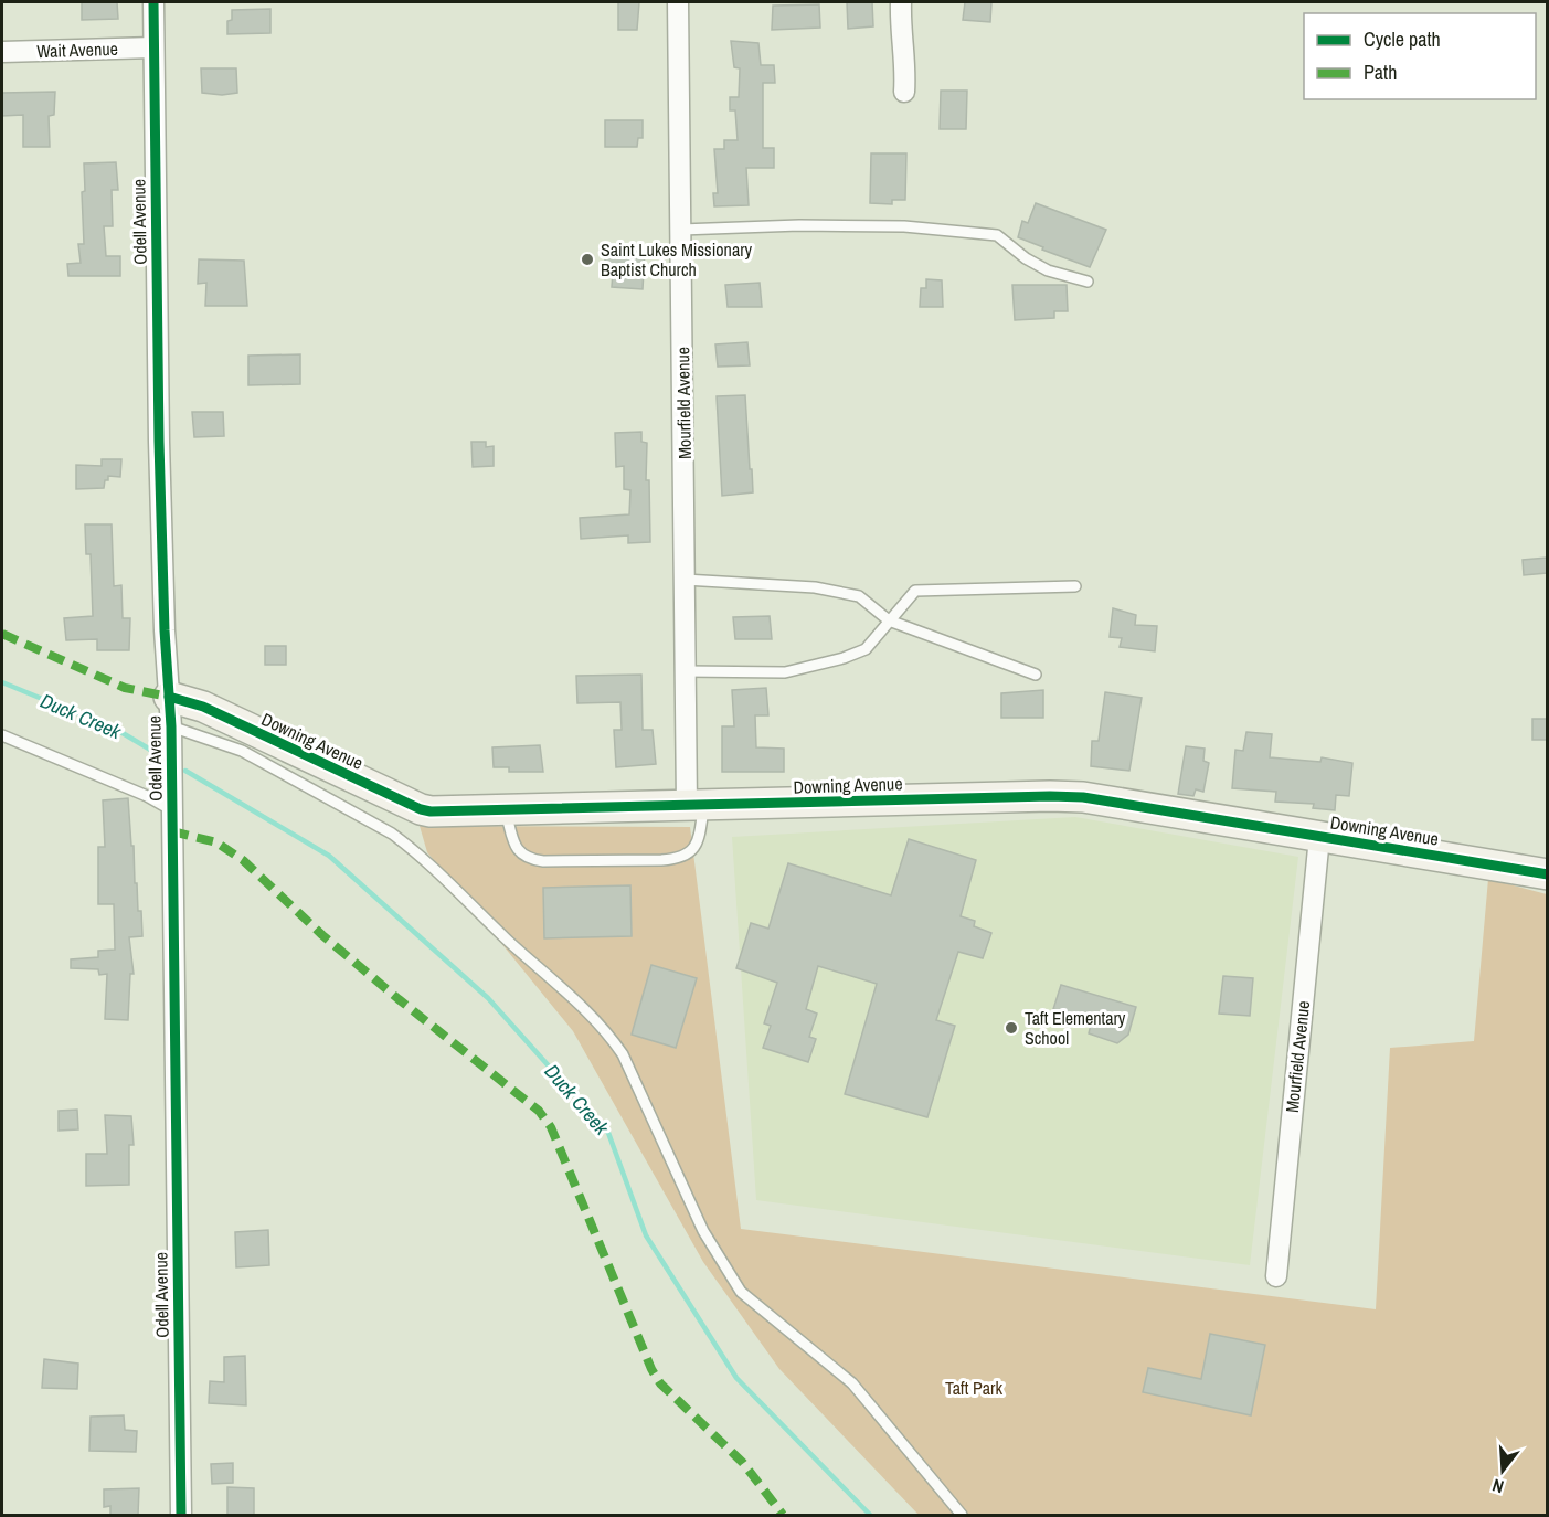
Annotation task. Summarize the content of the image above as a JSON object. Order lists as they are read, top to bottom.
{
  "streets": {
    "street": [
      "Wait Avenue",
      "Odell Avenue",
      "Mourfield Avenue",
      "Downing Avenue"
    ]
  },
  "crossings": [
    ["Wait Avenue", "Odell Avenue"],
    ["Odell Avenue", "Downing Avenue"],
    ["Mourfield Avenue", "Downing Avenue"]
  ],
  "water": ["Duck Creek"],
  "parks": ["Taft Park"],
  "places": ["Saint Lukes Missionary Baptist Church", "Taft Elementary School"],
  "legend": ["Cycle path", "Path"],
  "north": "bottom"
}
